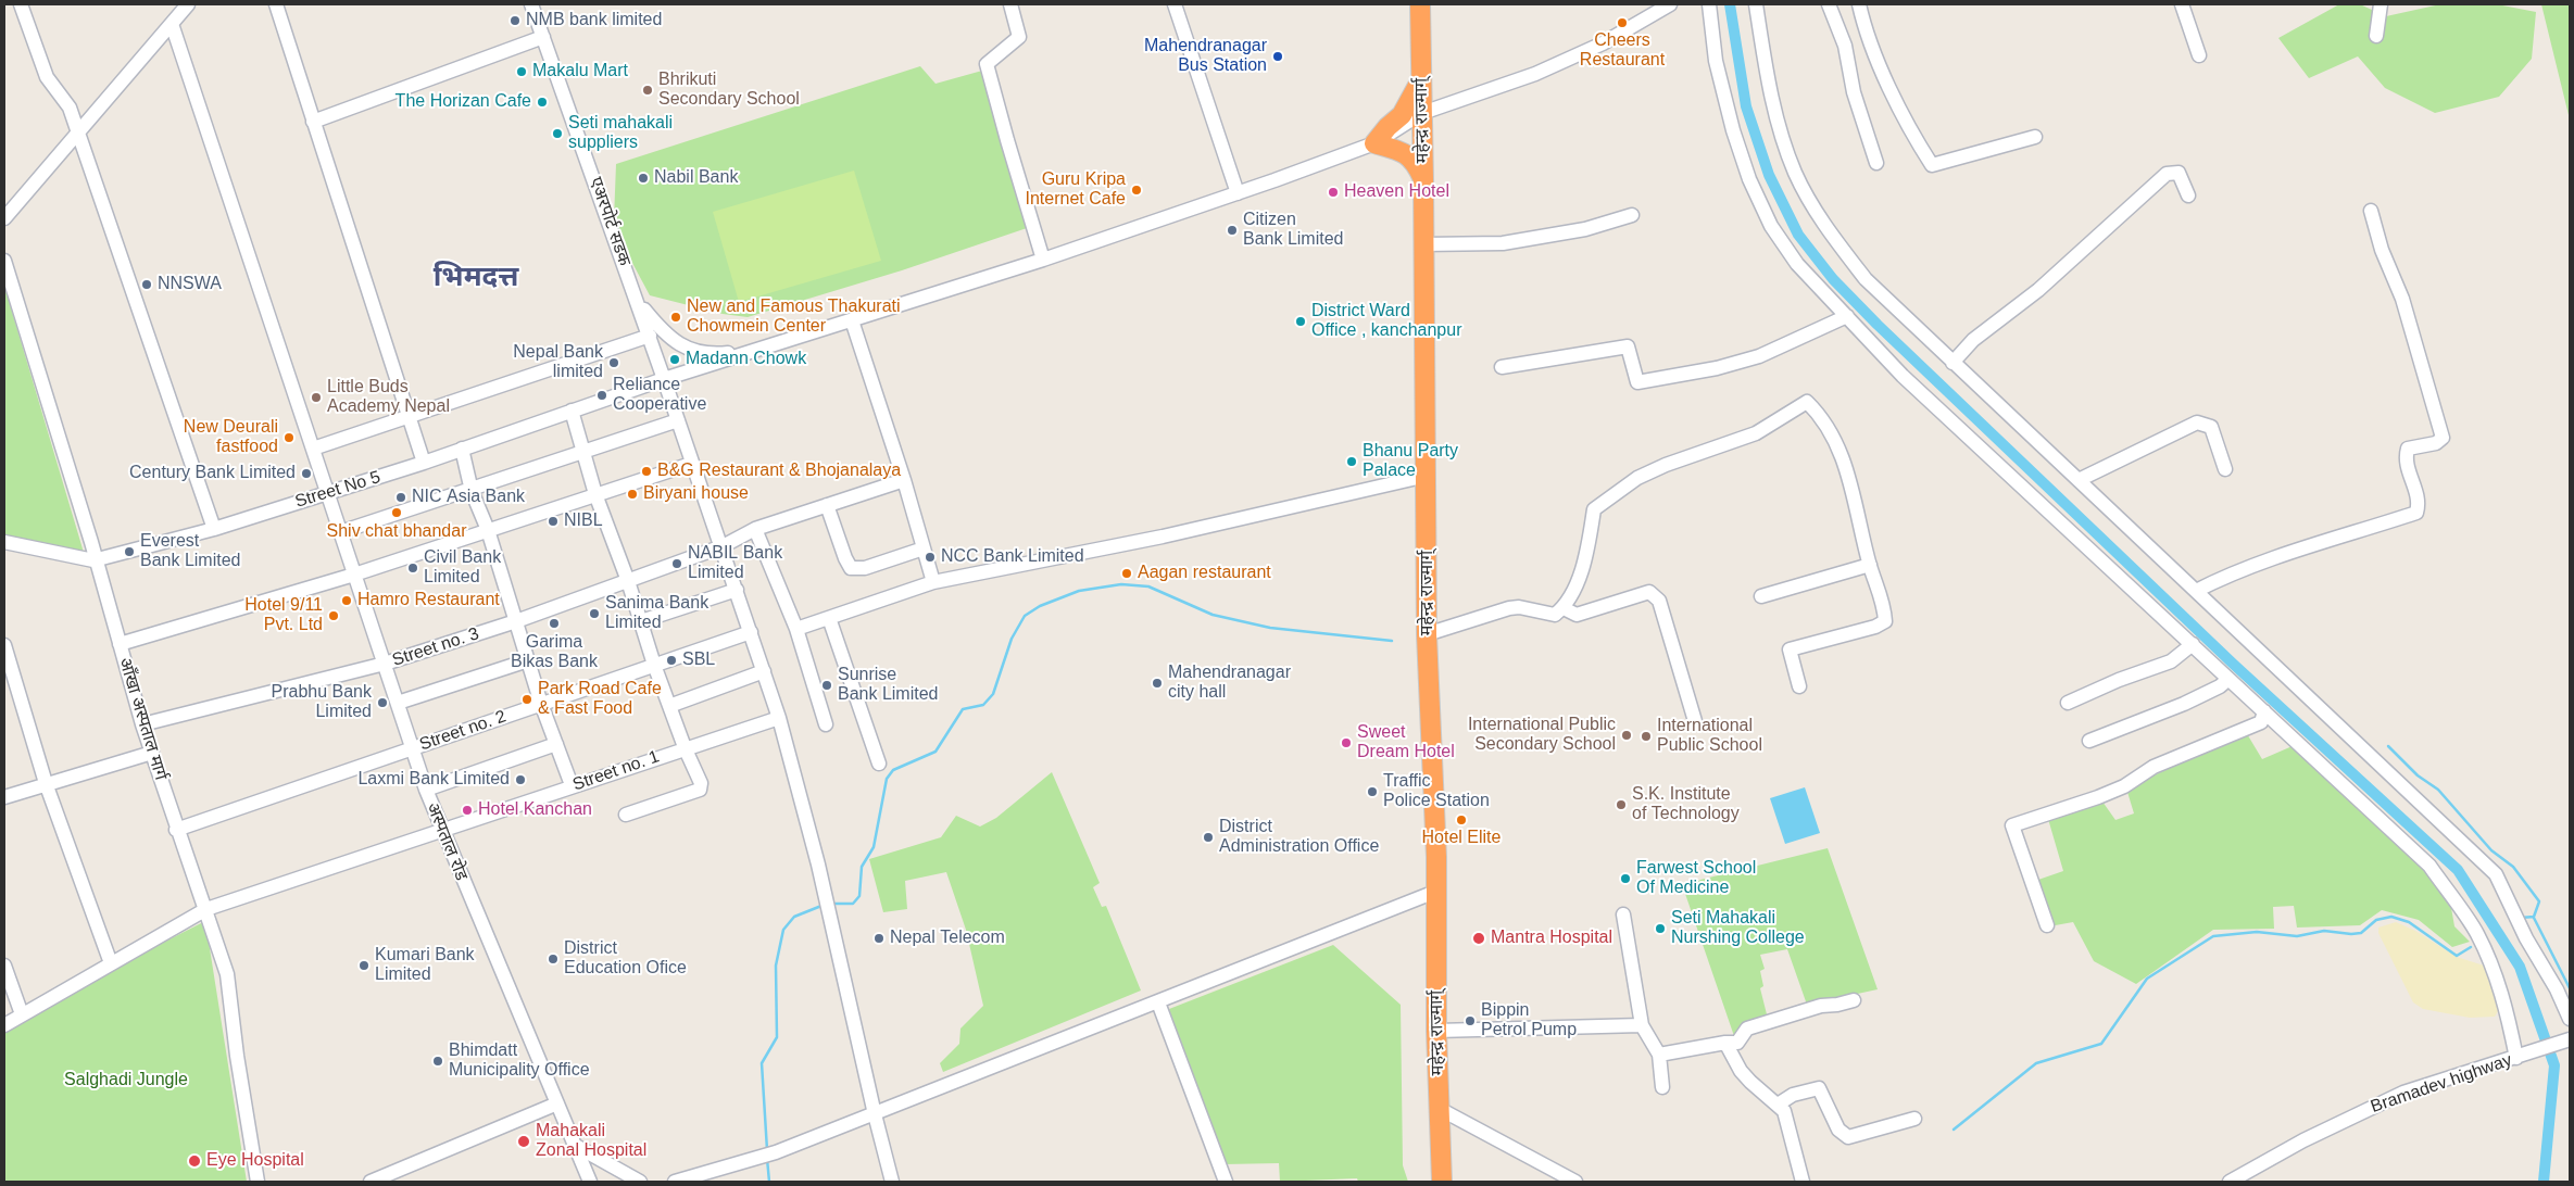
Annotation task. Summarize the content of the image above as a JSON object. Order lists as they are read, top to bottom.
{
  "streets": {
    "highway": ["महेन्द्र राज्मार्ग्"],
    "street": [
      "एअरपोर्ट सडक",
      "Street No 5",
      "Street no. 3",
      "आँखा अस्पताल मार्ग",
      "Street no. 2",
      "Street no. 1",
      "अस्पताल रोड",
      "Bramadev highway"
    ]
  },
  "crossings": [
    ["एअरपोर्ट सडक", "Street No 5"],
    ["एअरपोर्ट सडक", "Street no. 3"],
    ["एअरपोर्ट सडक", "Street no. 2"],
    ["एअरपोर्ट सडक", "Street no. 1"],
    ["Street No 5", "आँखा अस्पताल मार्ग"],
    ["Street No 5", "अस्पताल रोड"],
    ["Street no. 3", "आँखा अस्पताल मार्ग"],
    ["Street no. 3", "अस्पताल रोड"],
    ["आँखा अस्पताल मार्ग", "Street no. 2"],
    ["आँखा अस्पताल मार्ग", "Street no. 1"],
    ["Street no. 2", "अस्पताल रोड"],
    ["Street no. 1", "अस्पताल रोड"]
  ],
  "districts": ["भिमदत्त"],
  "parks": ["Salghadi Jungle"],
  "places": [
    "NMB bank limited",
    "Cheers Restaurant",
    "Mahendranagar Bus Station",
    "Makalu Mart",
    "Bhrikuti Secondary School",
    "The Horizan Cafe",
    "Seti mahakali suppliers",
    "Nabil Bank",
    "Guru Kripa Internet Cafe",
    "Heaven Hotel",
    "Citizen Bank Limited",
    "NNSWA",
    "New and Famous Thakurati Chowmein Center",
    "District Ward Office , kanchanpur",
    "Madann Chowk",
    "Nepal Bank limited",
    "Reliance Cooperative",
    "Little Buds Academy Nepal",
    "New Deurali fastfood",
    "Bhanu Party Palace",
    "B&G Restaurant & Bhojanalaya",
    "Century Bank Limited",
    "Biryani house",
    "NIC Asia Bank",
    "Shiv chat bhandar",
    "NIBL",
    "Everest Bank Limited",
    "NCC Bank Limited",
    "NABIL Bank Limited",
    "Civil Bank Limited",
    "Aagan restaurant",
    "Hamro Restaurant",
    "Sanima Bank Limited",
    "Hotel 9/11 Pvt. Ltd",
    "Garima Bikas Bank",
    "SBL",
    "Mahendranagar city hall",
    "Sunrise Bank Limited",
    "Park Road Cafe & Fast Food",
    "Prabhu Bank Limited",
    "International Public Secondary School",
    "International Public School",
    "Sweet Dream Hotel",
    "Laxmi Bank Limited",
    "Traffic Police Station",
    "S.K. Institute of Technology",
    "Hotel Kanchan",
    "Hotel Elite",
    "District Administration Office",
    "Farwest School Of Medicine",
    "Seti Mahakali Nurshing College",
    "Nepal Telecom",
    "Mantra Hospital",
    "District Education Ofice",
    "Kumari Bank Limited",
    "Bippin Petrol Pump",
    "Bhimdatt Municipality Office",
    "Mahakali Zonal Hospital",
    "Eye Hospital"
  ]
}
